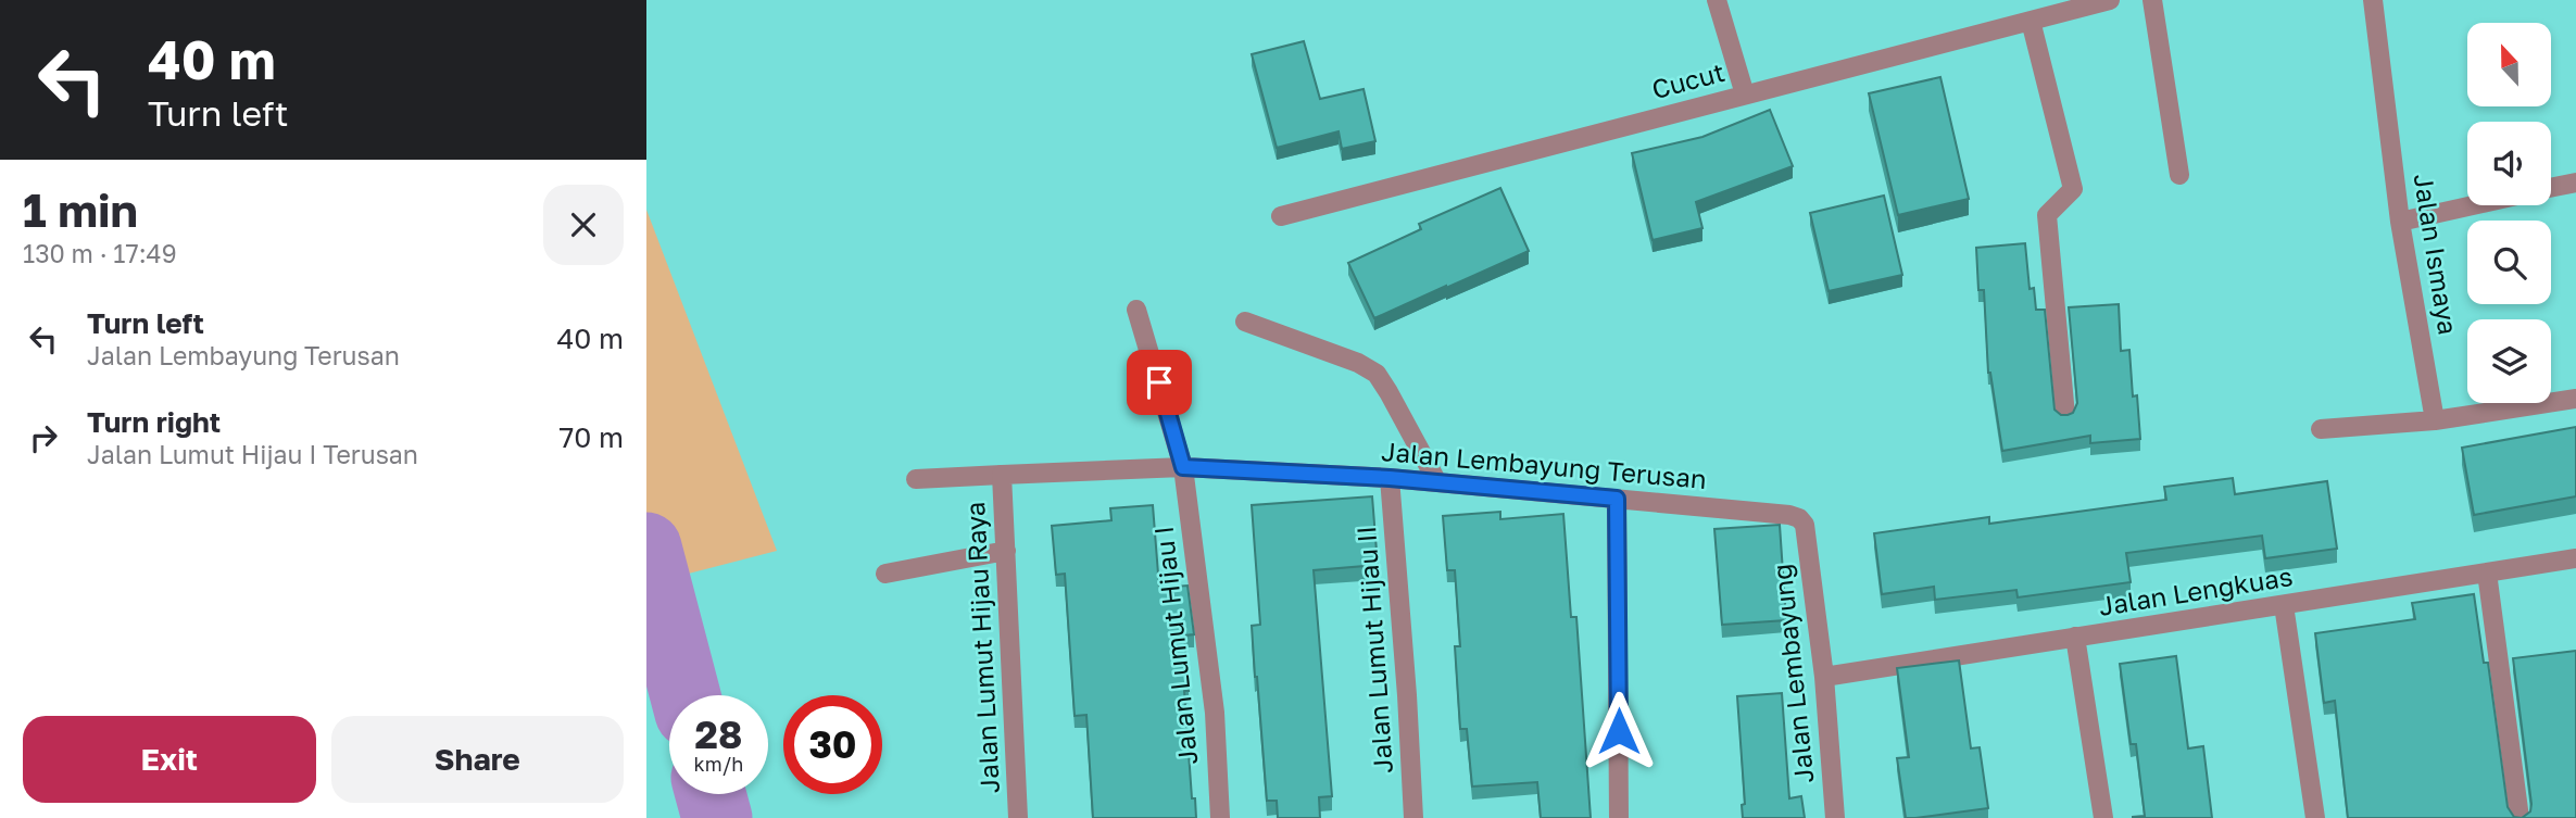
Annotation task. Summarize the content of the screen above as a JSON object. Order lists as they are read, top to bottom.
{
  "streets": {
    "street": [
      "Cucut",
      "Jalan Ismaya",
      "Jalan Lembayung Terusan",
      "Jalan Lengkuas",
      "Jalan Lumut Hijau I",
      "Jalan Lumut Hijau Raya",
      "Jalan Lumut Hijau II",
      "Jalan Lembayung"
    ]
  },
  "crossings": [
    ["Jalan Lembayung Terusan", "Jalan Lumut Hijau I"],
    ["Jalan Lembayung Terusan", "Jalan Lumut Hijau Raya"],
    ["Jalan Lembayung Terusan", "Jalan Lumut Hijau II"],
    ["Jalan Lembayung Terusan", "Jalan Lembayung"],
    ["Jalan Lengkuas", "Jalan Lembayung"]
  ],
  "north": "top",
  "page": {
    "turn": ["40 m", "Turn left"],
    "heading": ["1 min", "130 m · 17:49"],
    "list": [
      {
        "name": "Turn left",
        "note": "Jalan Lembayung Terusan",
        "value": "40 m"
      },
      {
        "name": "Turn right",
        "note": "Jalan Lumut Hijau I Terusan",
        "value": "70 m"
      }
    ],
    "speed": "28 km/h",
    "limit": "30",
    "buttons": ["Exit", "Share"]
  }
}
